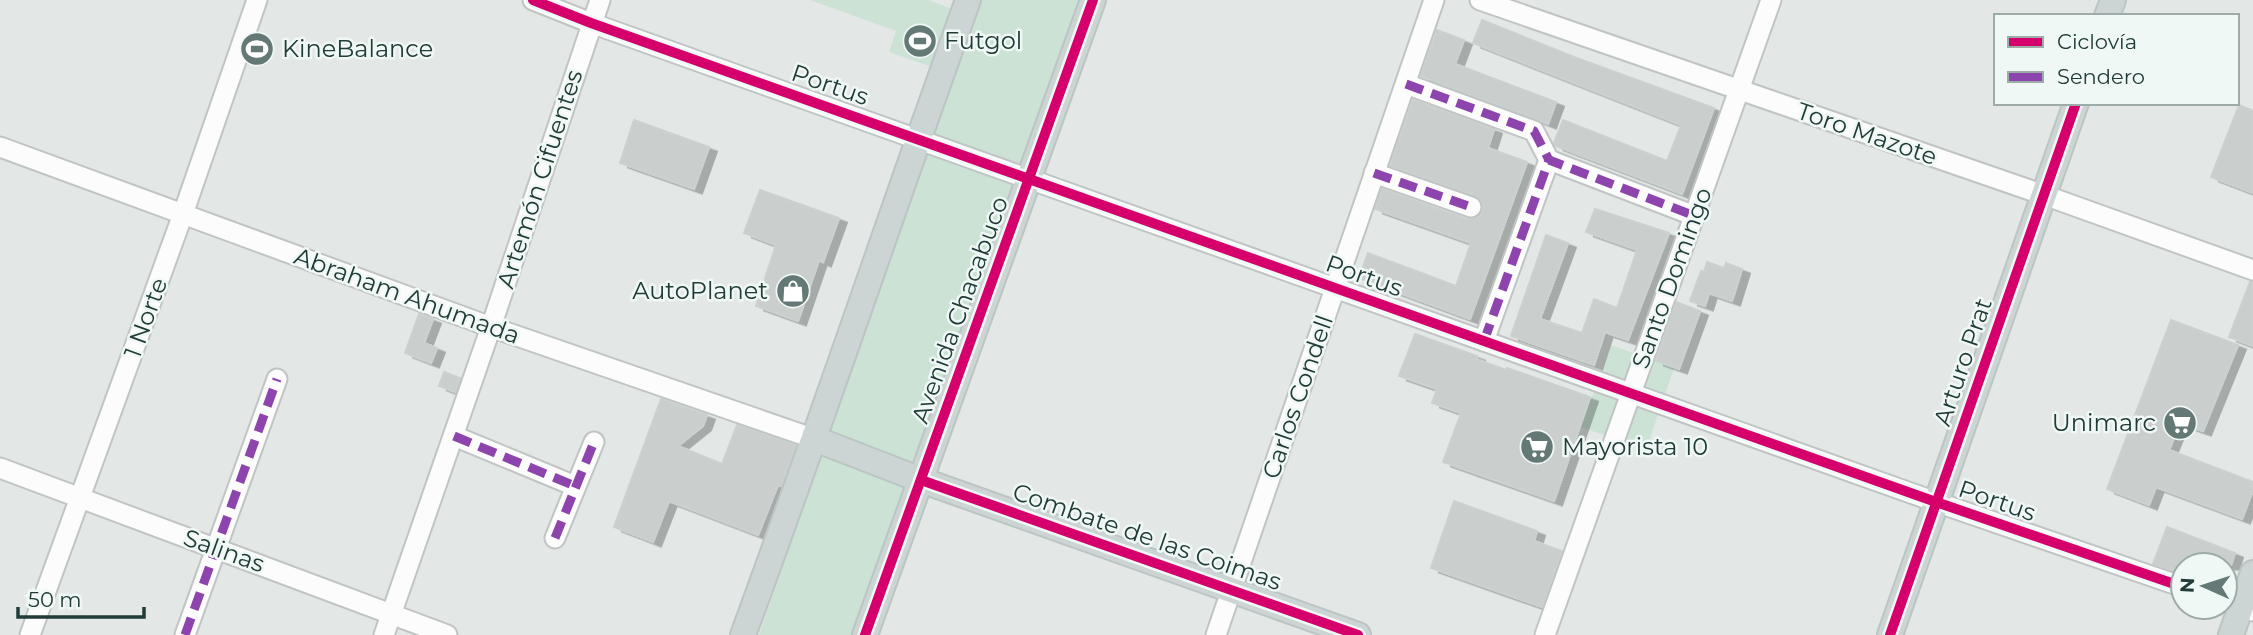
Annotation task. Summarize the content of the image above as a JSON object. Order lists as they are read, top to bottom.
{
  "streets": {
    "main road": ["Avenida Chacabuco", "Arturo Prat", "Combate de las Coimas"],
    "street": [
      "Portus",
      "Toro Mazote",
      "Artemón Cifuentes",
      "Santo Domingo",
      "Abraham Ahumada",
      "1 Norte",
      "Carlos Condell",
      "Salinas"
    ]
  },
  "crossings": [
    ["Portus", "Artemón Cifuentes"],
    ["Portus", "Santo Domingo"],
    ["Portus", "Avenida Chacabuco"],
    ["Portus", "Arturo Prat"],
    ["Portus", "Carlos Condell"],
    ["Toro Mazote", "Santo Domingo"],
    ["Toro Mazote", "Arturo Prat"],
    ["Artemón Cifuentes", "Abraham Ahumada"],
    ["Artemón Cifuentes", "Salinas"],
    ["Abraham Ahumada", "1 Norte"],
    ["Abraham Ahumada", "Combate de las Coimas"],
    ["Avenida Chacabuco", "Combate de las Coimas"],
    ["1 Norte", "Salinas"],
    ["Carlos Condell", "Combate de las Coimas"]
  ],
  "places": {
    "sports": ["Futgol", "KineBalance"],
    "shop": ["AutoPlanet"],
    "supermarket": ["Unimarc", "Mayorista 10"]
  },
  "legend": ["Ciclovía", "Sendero"],
  "scale_bar": "50 m",
  "north": "left"
}
